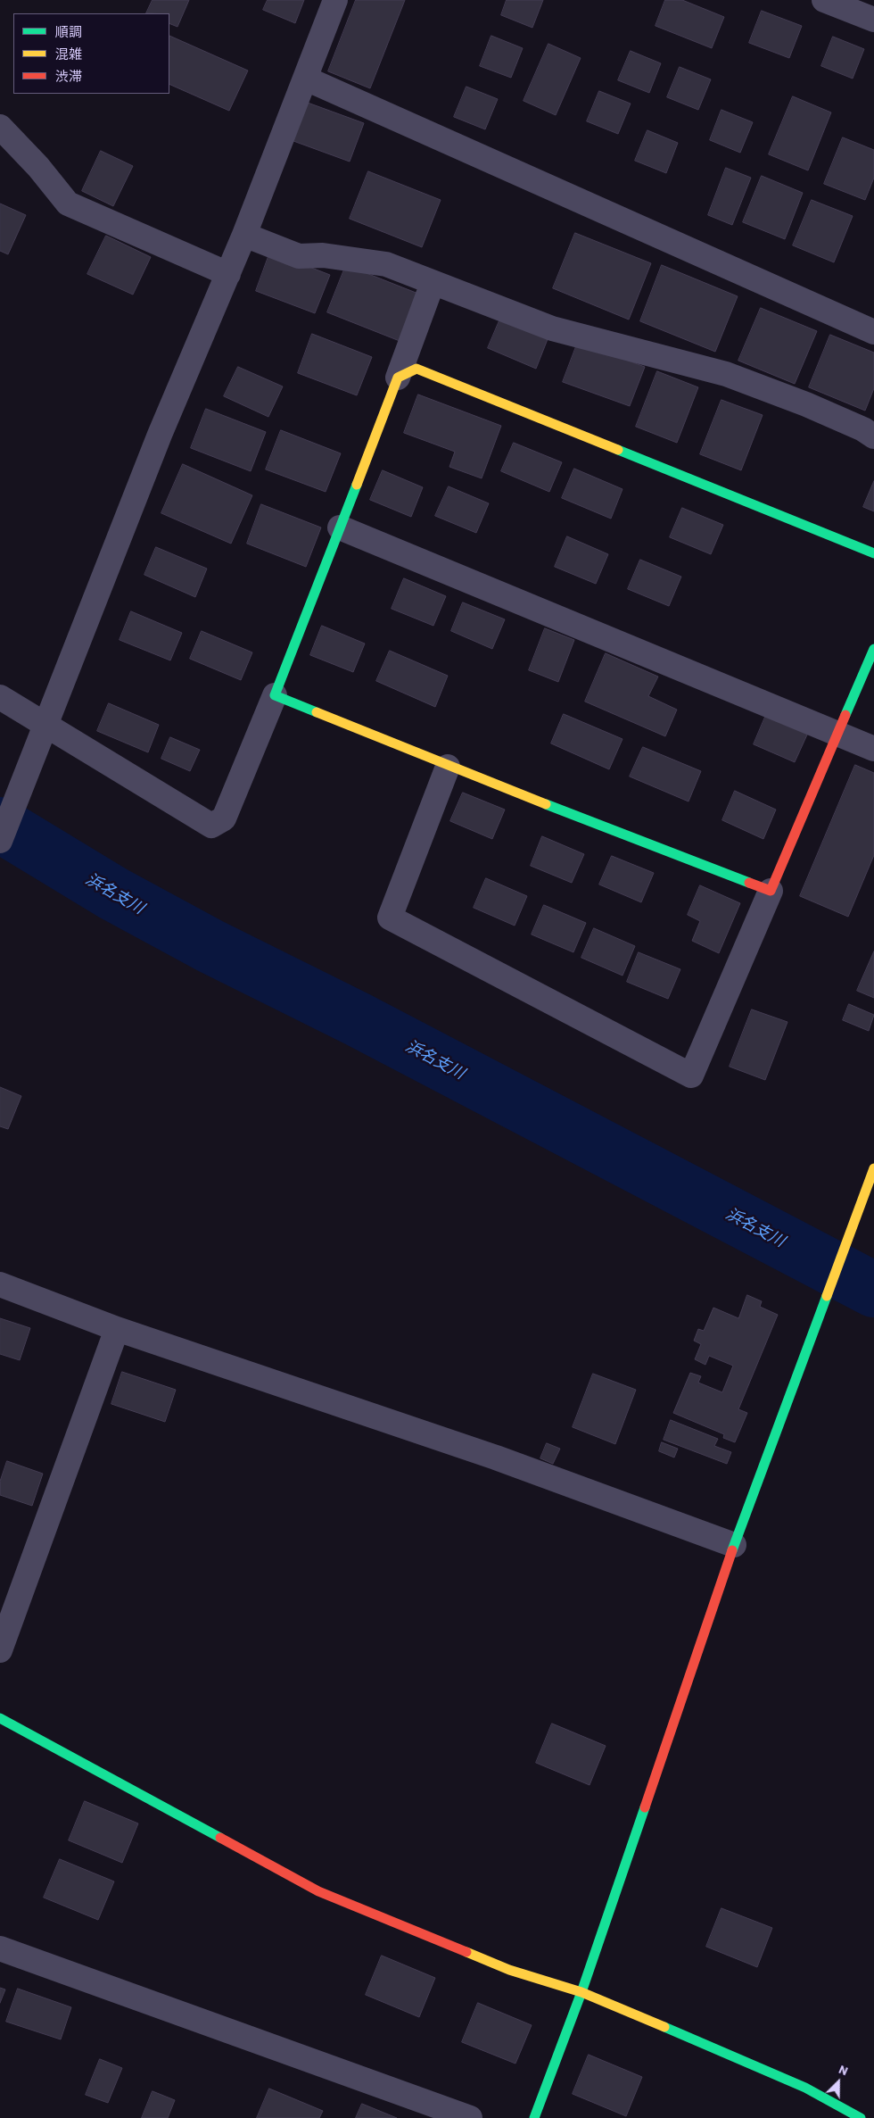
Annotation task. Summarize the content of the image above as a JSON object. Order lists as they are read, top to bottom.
{
  "water": ["浜名支川"],
  "legend": ["順調", "混雑", "渋滞"],
  "north": "top right"
}
